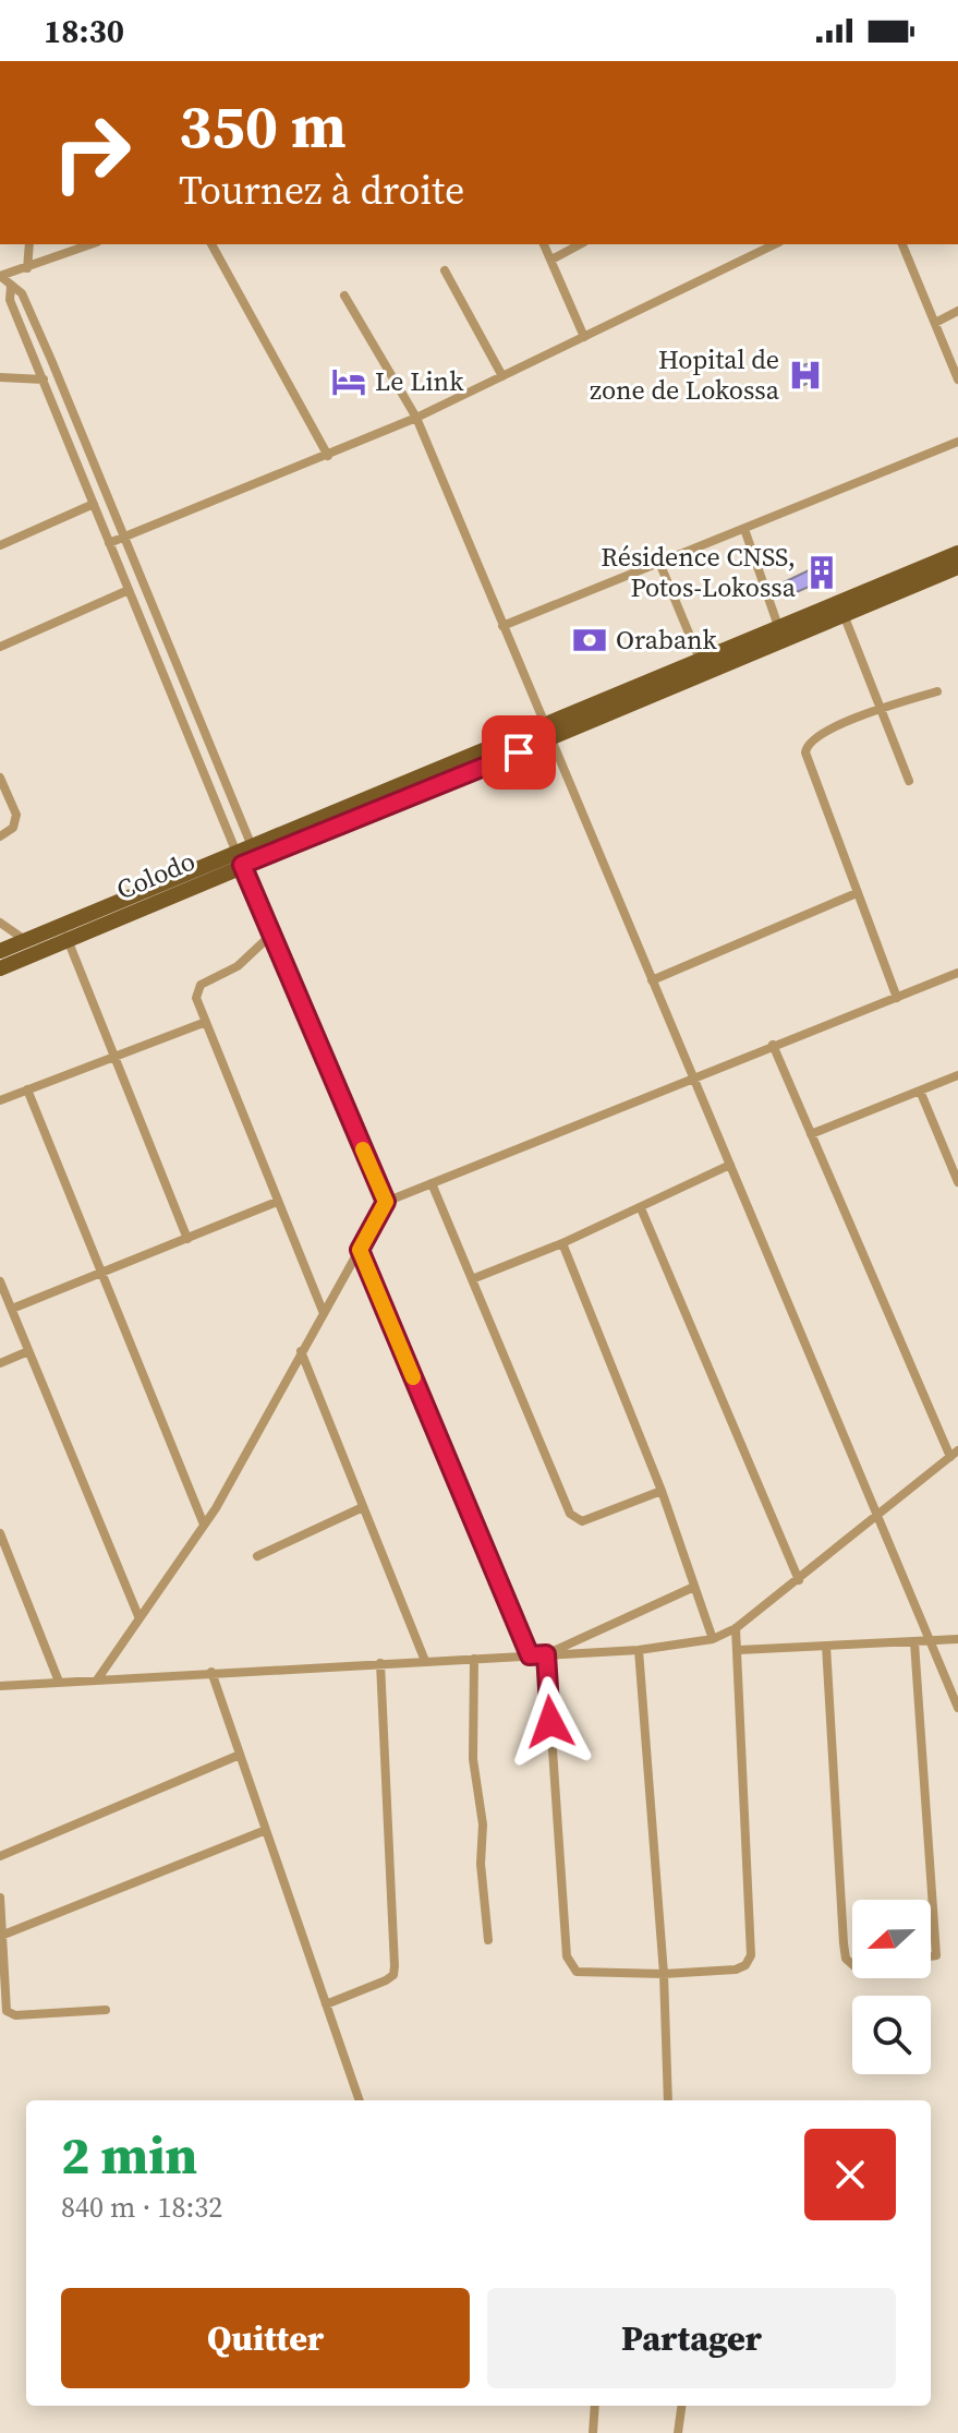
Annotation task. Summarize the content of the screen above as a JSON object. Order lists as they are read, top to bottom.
{
  "streets": {
    "main road": ["Colodo"]
  },
  "places": {
    "hospital": ["Hopital de zone de Lokossa"],
    "hotel": ["Le Link"],
    "building": ["Résidence CNSS, Potos-Lokossa"],
    "bank": ["Orabank"]
  },
  "north": "left",
  "page": {
    "status": "18:30",
    "turn": ["350 m", "Tournez à droite"],
    "heading": ["2 min", "840 m · 18:32"],
    "buttons": ["Quitter", "Partager"]
  }
}
